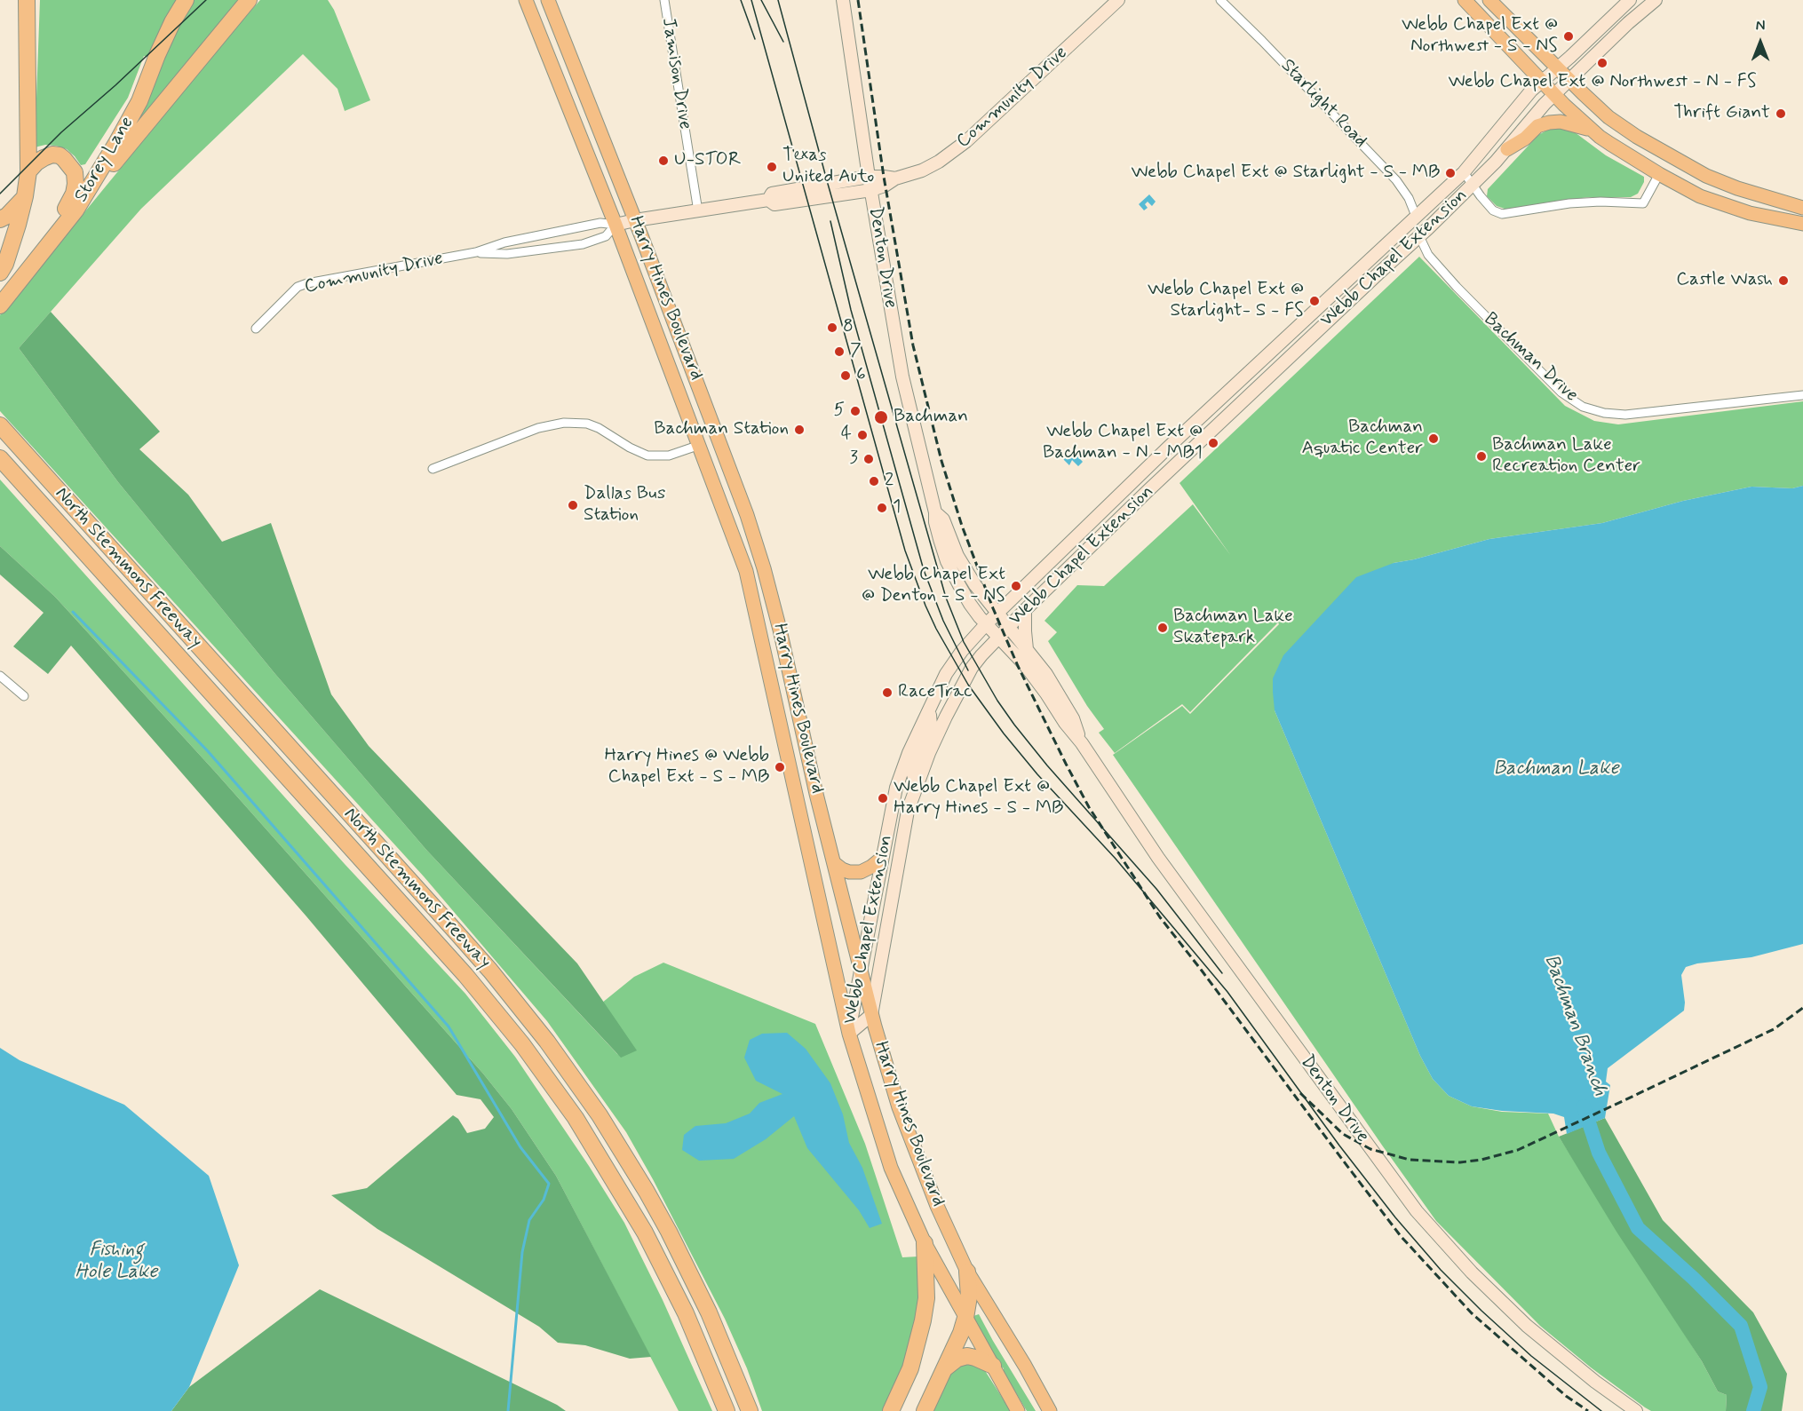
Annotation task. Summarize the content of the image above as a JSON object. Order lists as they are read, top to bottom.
{
  "streets": {
    "highway": ["Storey Lane", "North Stemmons Freeway"],
    "main road": [
      "Community Drive",
      "Denton Drive",
      "Webb Chapel Extension",
      "Harry Hines Boulevard"
    ],
    "street": ["Jamison Drive", "Starlight Road", "Bachman Drive"]
  },
  "crossings": [
    ["Jamison Drive", "Community Drive"],
    ["Community Drive", "Denton Drive"],
    ["Community Drive", "Harry Hines Boulevard"],
    ["Starlight Road", "Webb Chapel Extension"],
    ["Denton Drive", "Webb Chapel Extension"],
    ["Webb Chapel Extension", "Harry Hines Boulevard"],
    ["Webb Chapel Extension", "Bachman Drive"]
  ],
  "water": ["Bachman Lake", "Bachman Branch", "Fishing Hole Lake"],
  "places": [
    "Webb Chapel Ext @ Northwest - S - NS",
    "Webb Chapel Ext @ Northwest - N - FS",
    "Thrift Giant",
    "U-STOR",
    "Texas United Auto",
    "Webb Chapel Ext @ Starlight - S - MB",
    "Castle Wash",
    "Webb Chapel Ext @ Starlight- S - FS",
    "8",
    "7",
    "6",
    "5",
    "Bachman",
    "Bachman Station",
    "4",
    "Bachman Aquatic Center",
    "Webb Chapel Ext @ Bachman - N - MB1",
    "Bachman Lake Recreation Center",
    "3",
    "2",
    "Dallas Bus Station",
    "1",
    "Webb Chapel Ext @ Denton - S - NS",
    "Bachman Lake Skatepark",
    "RaceTrac",
    "Harry Hines @ Webb Chapel Ext - S - MB",
    "Webb Chapel Ext @ Harry Hines - S - MB"
  ],
  "north": "top"
}
